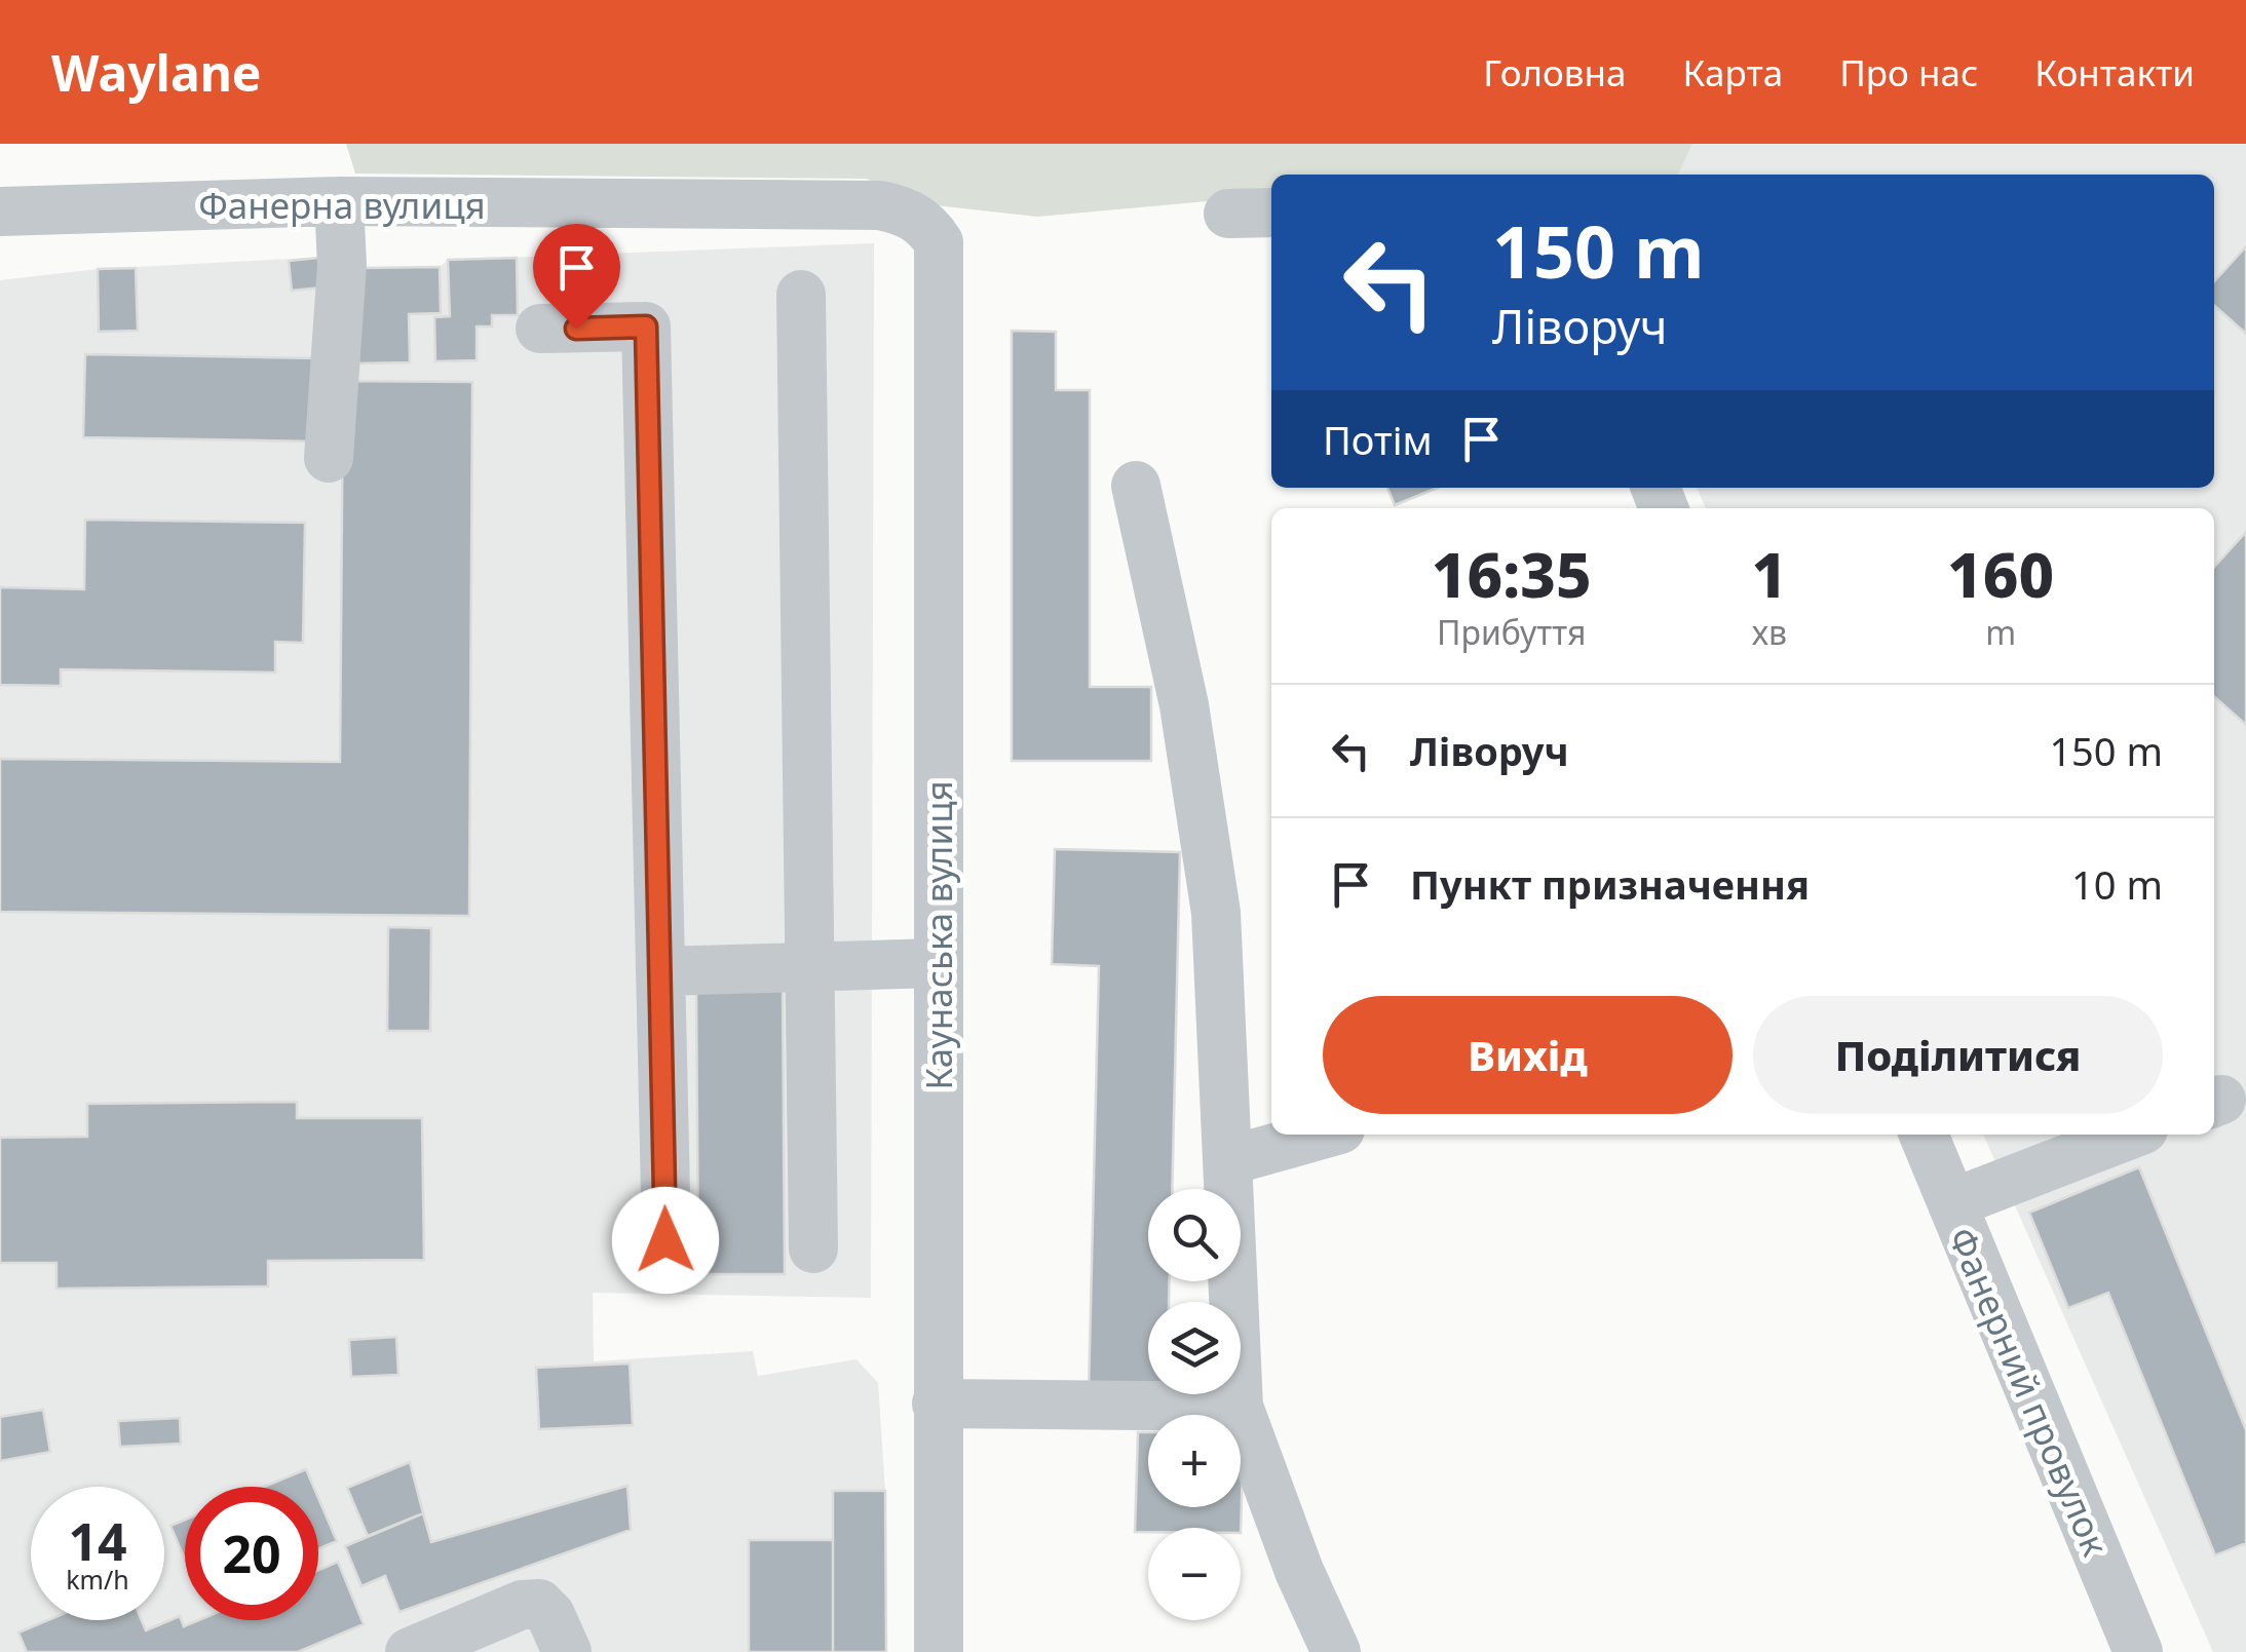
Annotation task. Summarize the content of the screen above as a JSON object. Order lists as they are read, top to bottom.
{
  "streets": {
    "street": ["Фанерна вулиця", "Каунаська вулиця", "Фанерний провулок"]
  },
  "crossings": [
    ["Фанерна вулиця", "Каунаська вулиця"]
  ],
  "page": {
    "header": "Waylane",
    "nav": [
      "Головна",
      "Карта",
      "Про нас",
      "Контакти"
    ],
    "turn": ["150 m", "Ліворуч"],
    "then": "Потім",
    "eta": [
      "16:35",
      "Прибуття",
      "1",
      "хв",
      "160",
      "m"
    ],
    "list": [
      {
        "name": "Ліворуч",
        "value": "150 m"
      },
      {
        "name": "Пункт призначення",
        "value": "10 m"
      }
    ],
    "buttons": ["Вихід", "Поділитися"],
    "map_buttons": ["+", "−"],
    "speed": "14 km/h",
    "limit": "20"
  }
}
